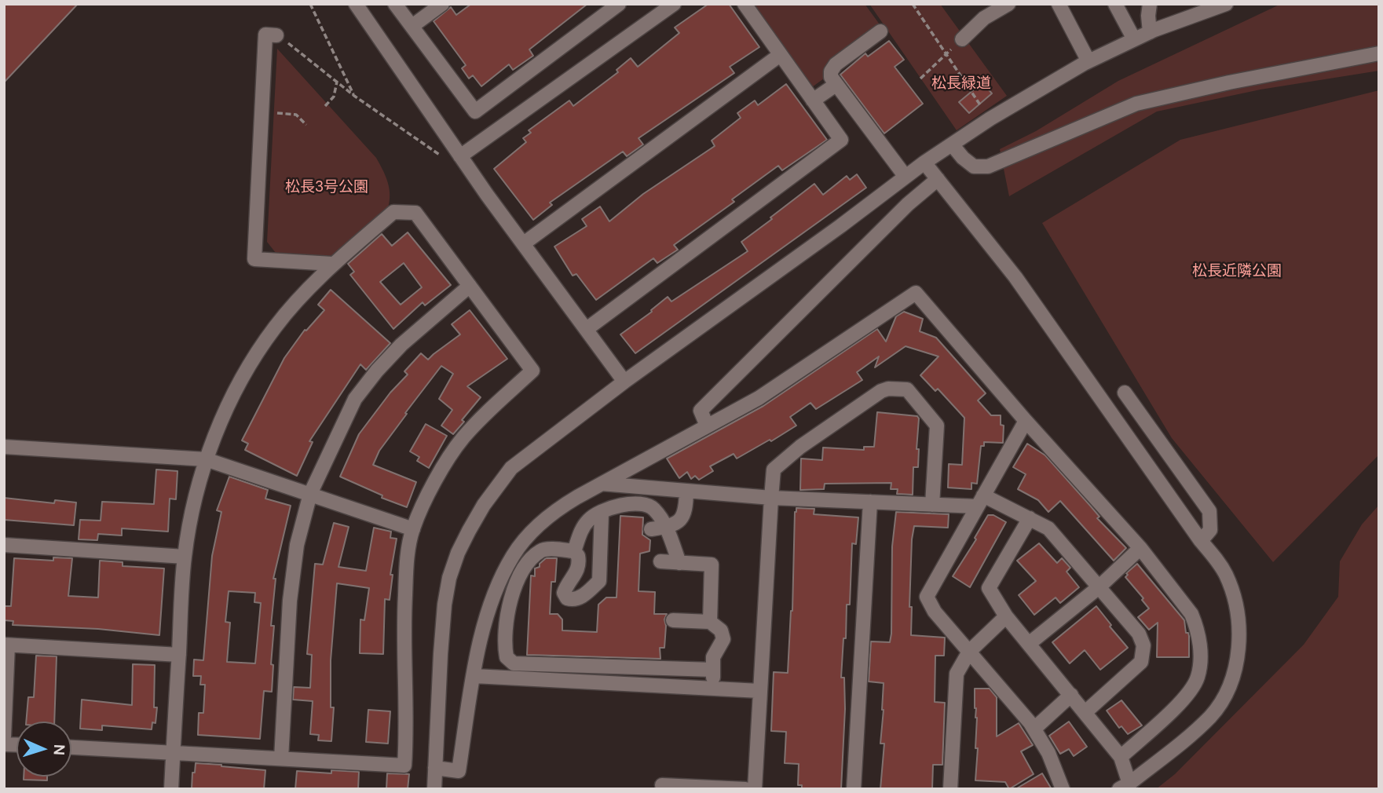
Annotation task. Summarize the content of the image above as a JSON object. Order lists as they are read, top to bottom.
{
  "parks": ["松長緑道", "松長3号公園", "松長近隣公園"],
  "north": "right"
}
